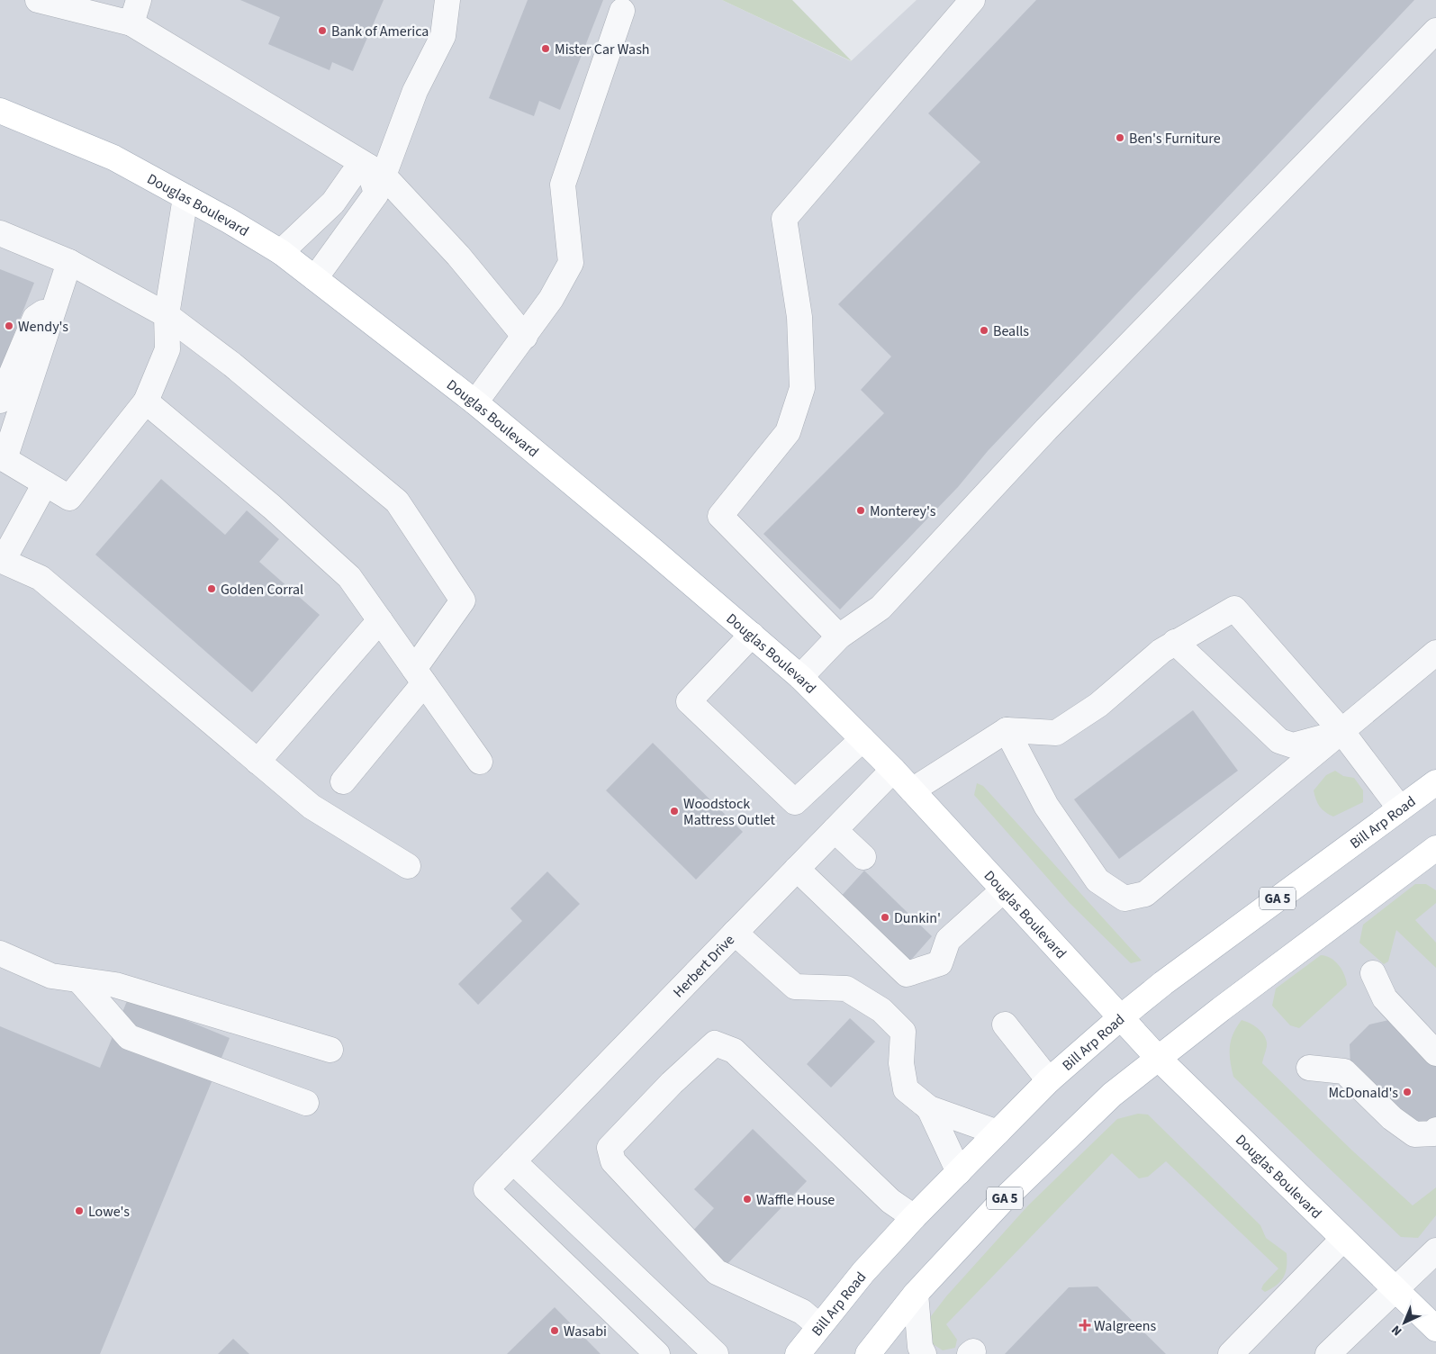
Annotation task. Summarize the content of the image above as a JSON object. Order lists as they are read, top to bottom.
{
  "streets": {
    "main road": ["Douglas Boulevard", "Bill Arp Road", "GA 5"],
    "street": ["Herbert Drive"]
  },
  "crossings": [
    ["Douglas Boulevard", "Bill Arp Road"],
    ["Douglas Boulevard", "GA 5"],
    ["Douglas Boulevard", "Herbert Drive"]
  ],
  "places": {
    "other": [
      "Bank of America",
      "Mister Car Wash",
      "Ben's Furniture",
      "Wendy's",
      "Bealls",
      "Monterey's",
      "Golden Corral",
      "Woodstock Mattress Outlet",
      "Dunkin'",
      "McDonald's",
      "Waffle House",
      "Lowe's",
      "Wasabi"
    ],
    "health": ["Walgreens"]
  },
  "north": "bottom left"
}
